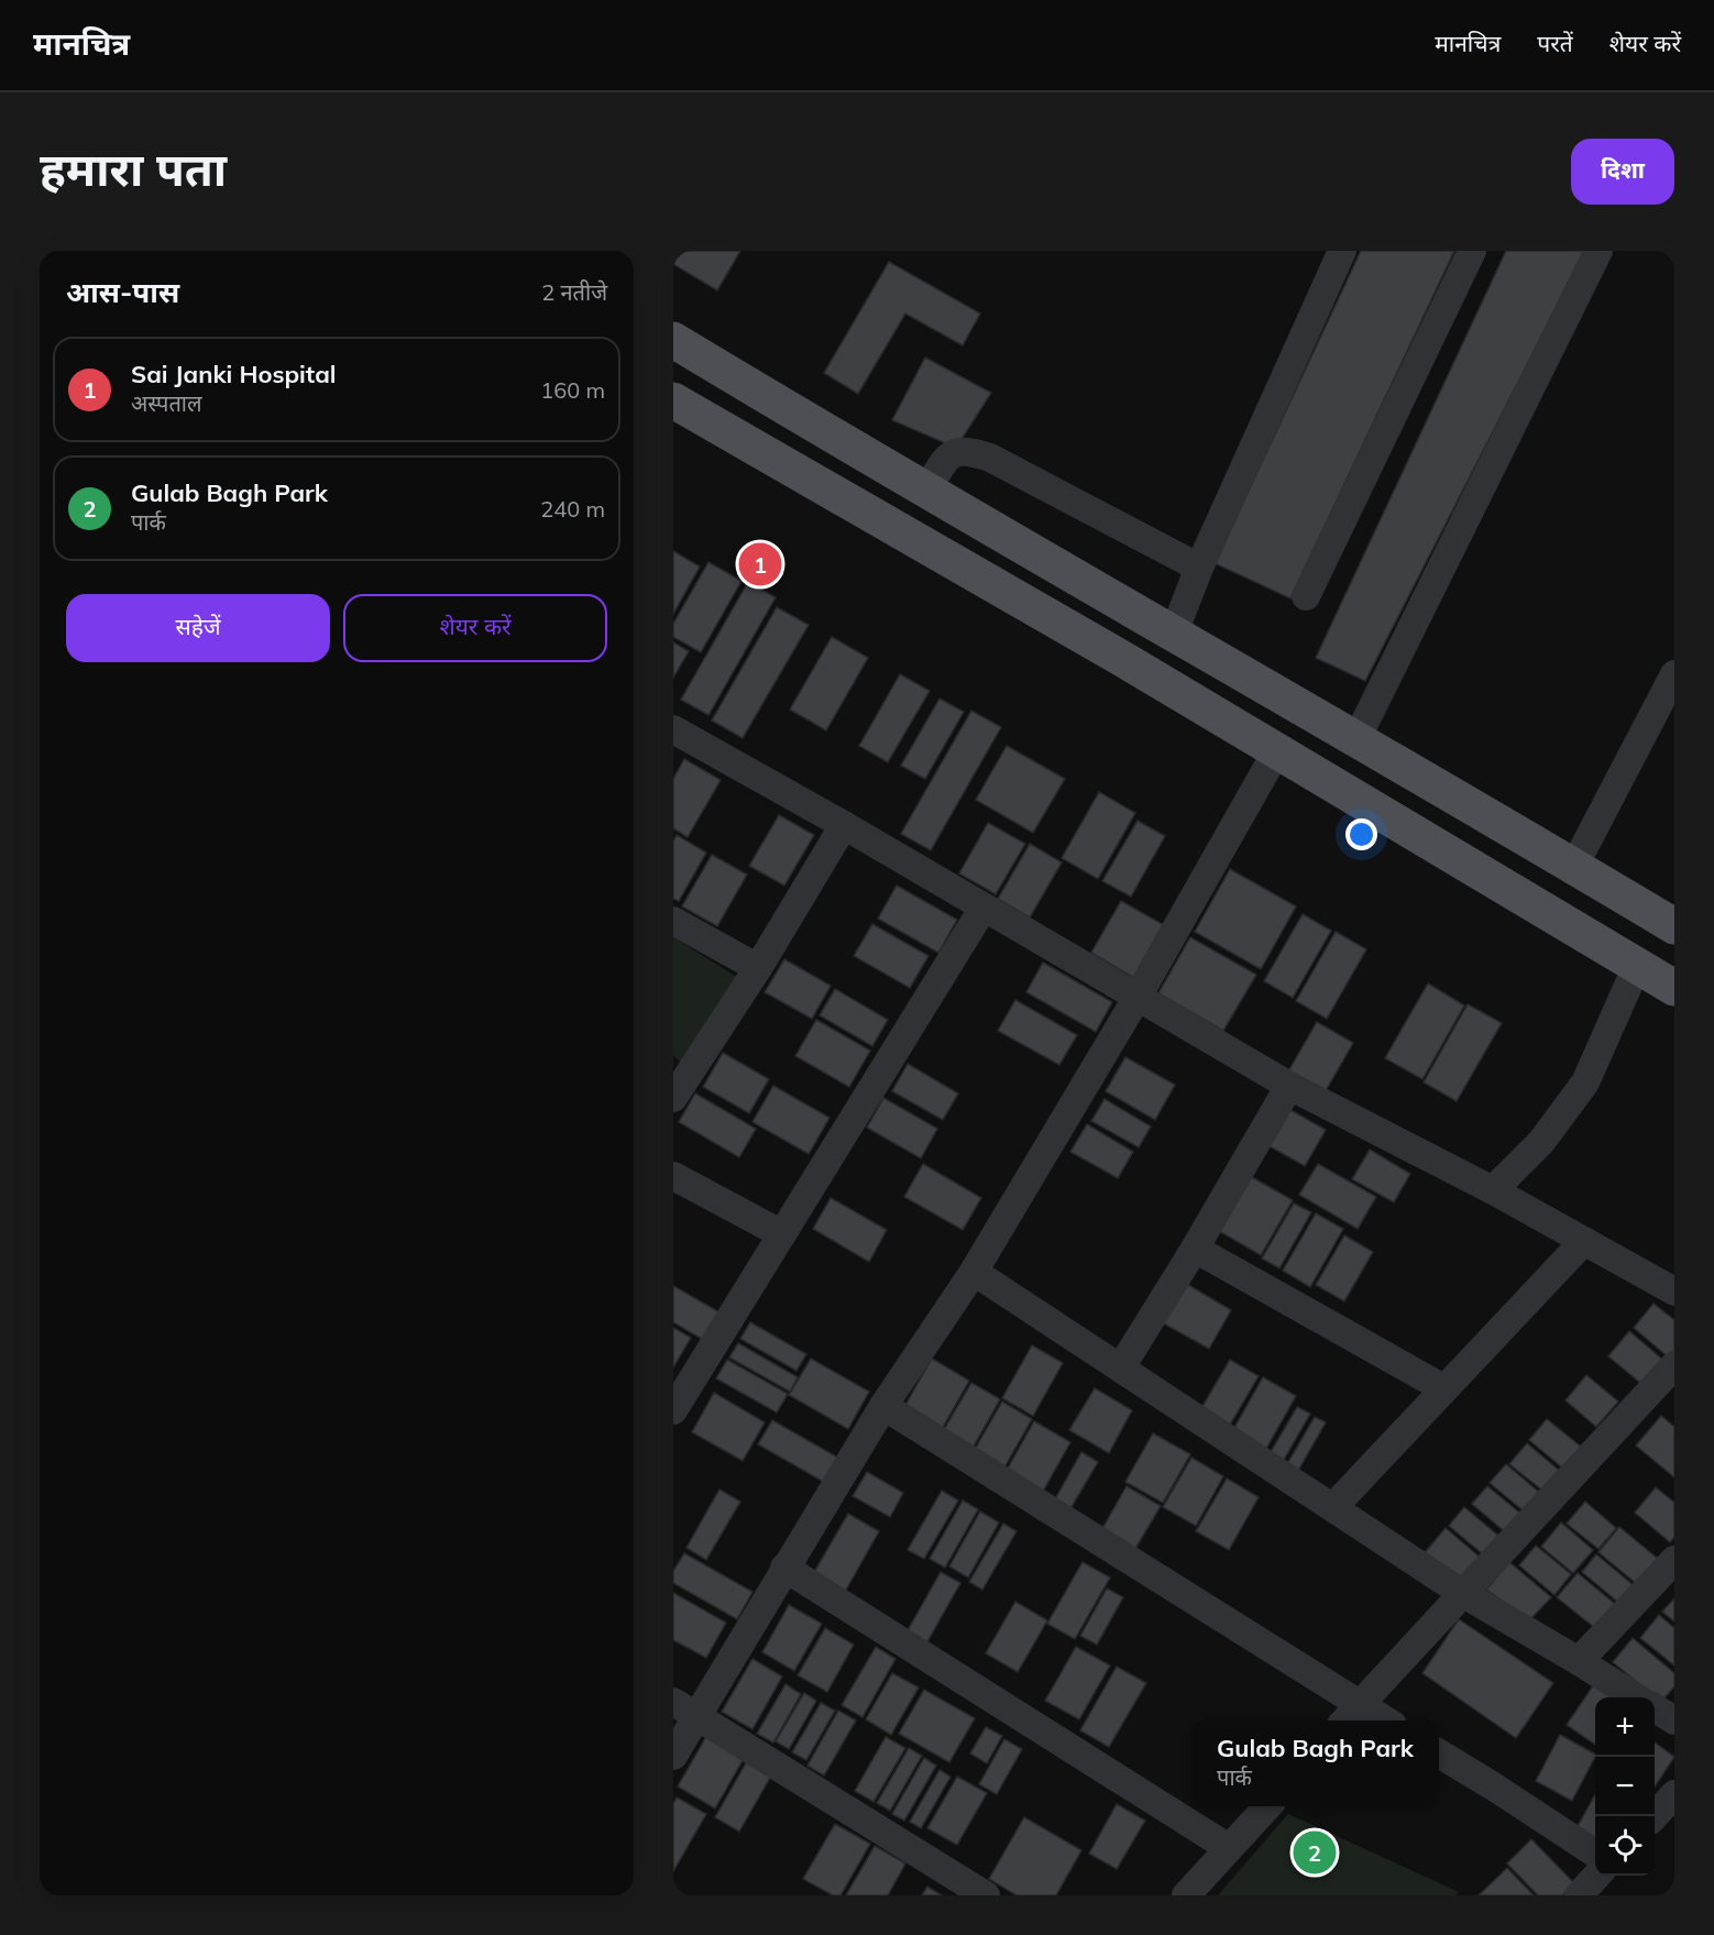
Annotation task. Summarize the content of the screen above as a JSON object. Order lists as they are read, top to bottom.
{
  "page": {
    "header": "मानचित्र",
    "nav": ["मानचित्र", "परतें", "शेयर करें"],
    "buttons": [
      "दिशा",
      ["सहेजें", "शेयर करें"]
    ],
    "title": "हमारा पता",
    "heading": ["आस-पास", "2 नतीजे"],
    "list": [
      {
        "mark": "1",
        "name": "Sai Janki Hospital",
        "note": "अस्पताल",
        "value": "160 m"
      },
      {
        "mark": "2",
        "name": "Gulab Bagh Park",
        "note": "पार्क",
        "value": "240 m"
      }
    ],
    "pins": ["1", "2"],
    "map_buttons": ["+", "−"],
    "popup": ["Gulab Bagh Park", "पार्क"]
  }
}
